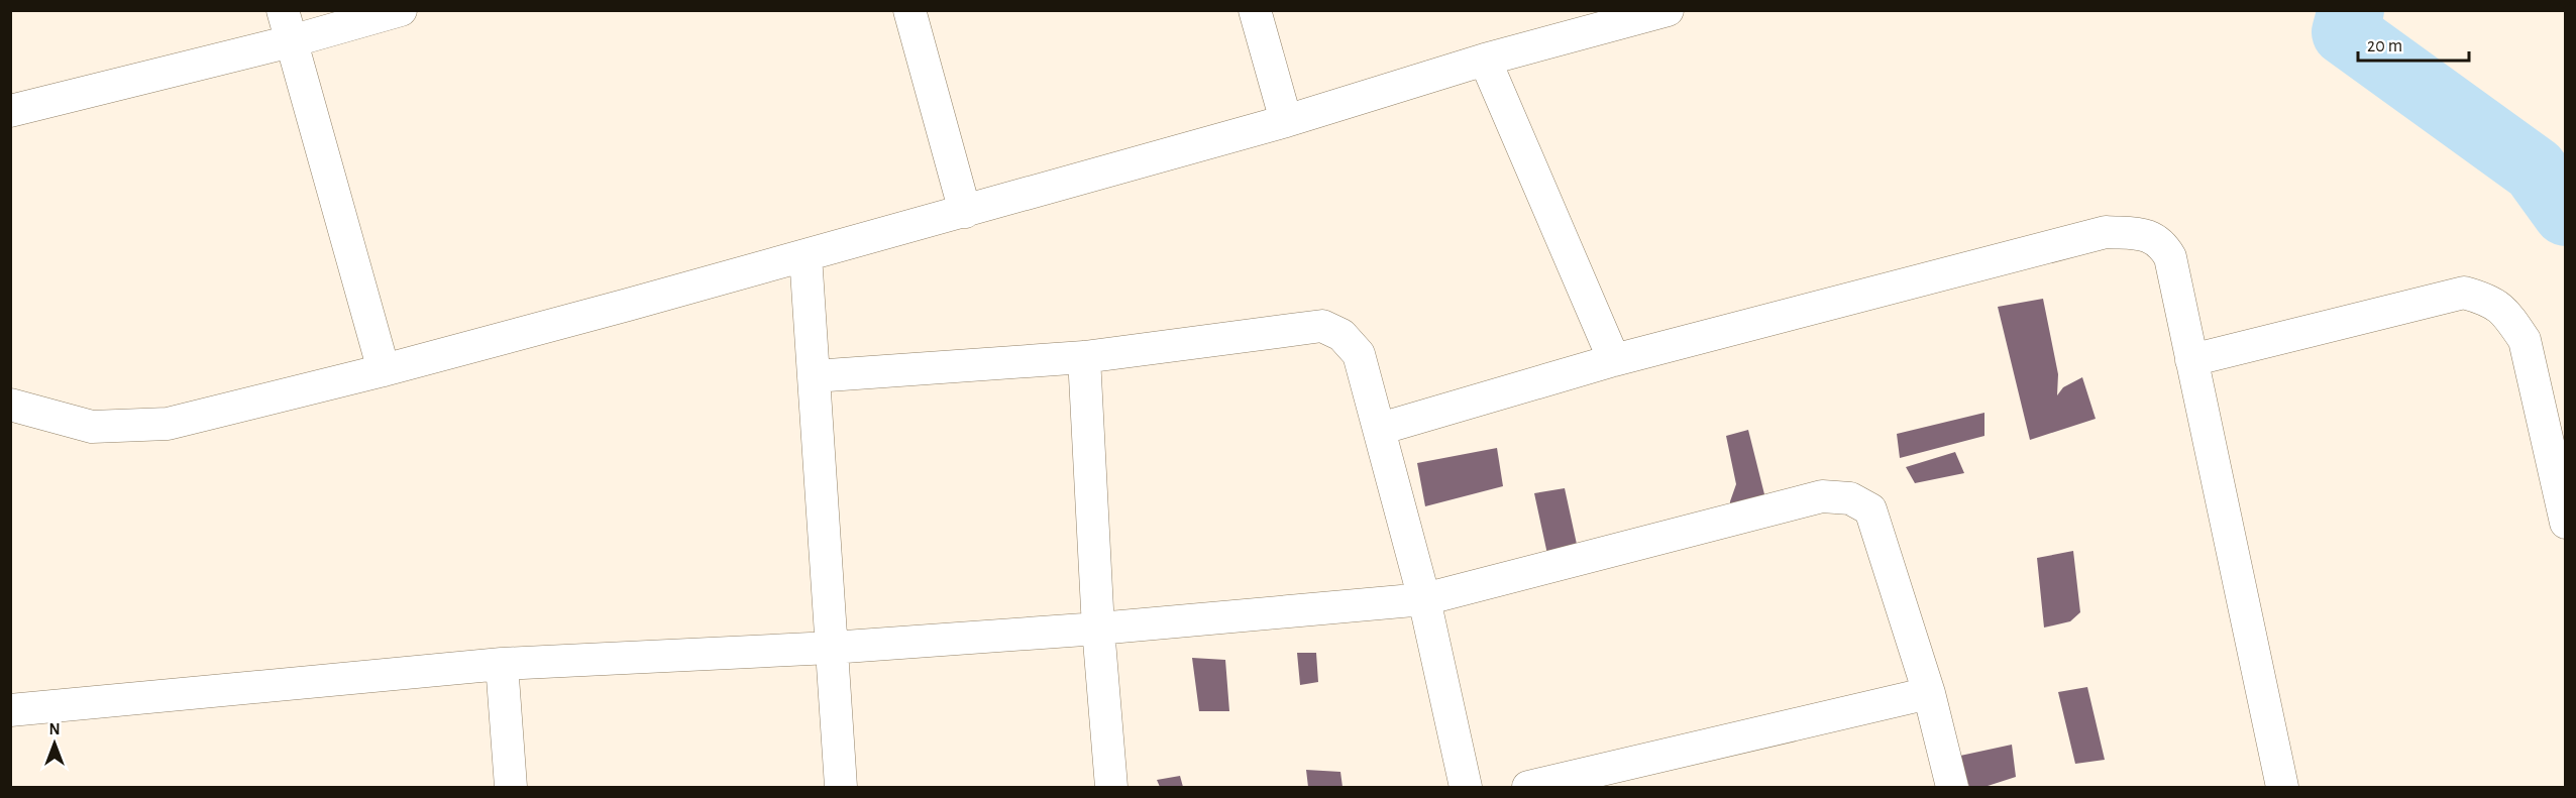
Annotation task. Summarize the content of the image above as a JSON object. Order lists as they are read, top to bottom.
{
  "scale_bar": "20 m",
  "north": "top"
}
